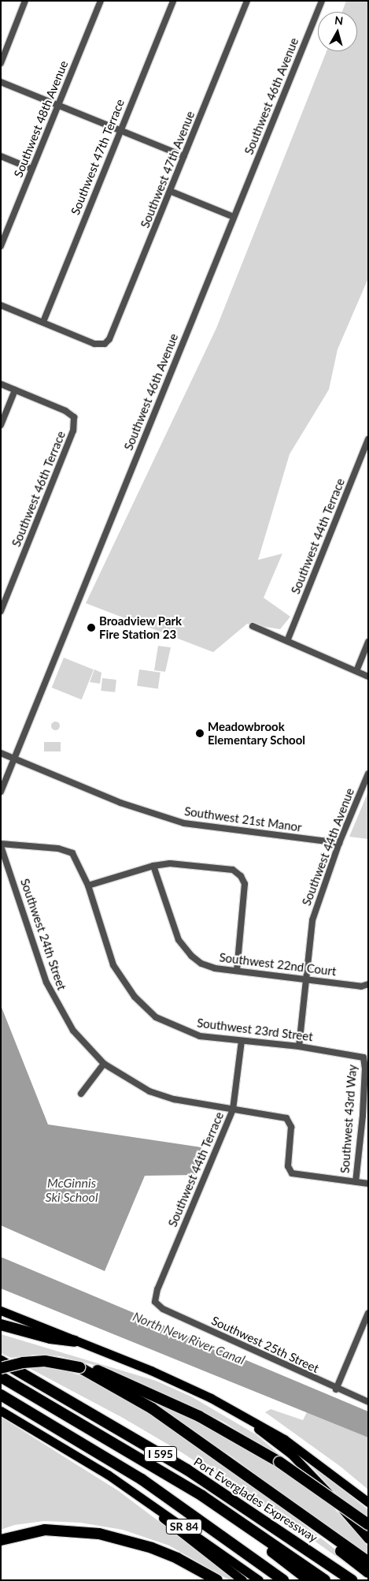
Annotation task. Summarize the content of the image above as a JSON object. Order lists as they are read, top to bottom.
{
  "streets": {
    "highway": ["I 595", "Port Everglades Expressway"],
    "main road": ["SR 84"],
    "street": [
      "Southwest 46th Avenue",
      "Southwest 48th Avenue",
      "Southwest 47th Terrace",
      "Southwest 47th Avenue",
      "Southwest 46th Terrace",
      "Southwest 44th Terrace",
      "Southwest 21st Manor",
      "Southwest 44th Avenue",
      "Southwest 24th Street",
      "Southwest 22nd Court",
      "Southwest 23rd Street",
      "Southwest 43rd Way",
      "Southwest 25th Street"
    ]
  },
  "crossings": [
    ["Southwest 46th Avenue", "Southwest 21st Manor"],
    ["Southwest 47th Terrace", "Southwest 47th Avenue"],
    ["Southwest 44th Terrace", "Southwest 24th Street"],
    ["Southwest 44th Terrace", "Southwest 23rd Street"],
    ["Southwest 44th Terrace", "Southwest 25th Street"],
    ["Southwest 21st Manor", "Southwest 44th Avenue"],
    ["Southwest 44th Avenue", "Southwest 22nd Court"],
    ["Southwest 44th Avenue", "Southwest 23rd Street"],
    ["Southwest 24th Street", "Southwest 23rd Street"],
    ["Southwest 24th Street", "Southwest 43rd Way"],
    ["Southwest 23rd Street", "Southwest 43rd Way"]
  ],
  "water": ["McGinnis Ski School", "North New River Canal"],
  "places": ["Broadview Park Fire Station 23", "Meadowbrook Elementary School"],
  "north": "top"
}
